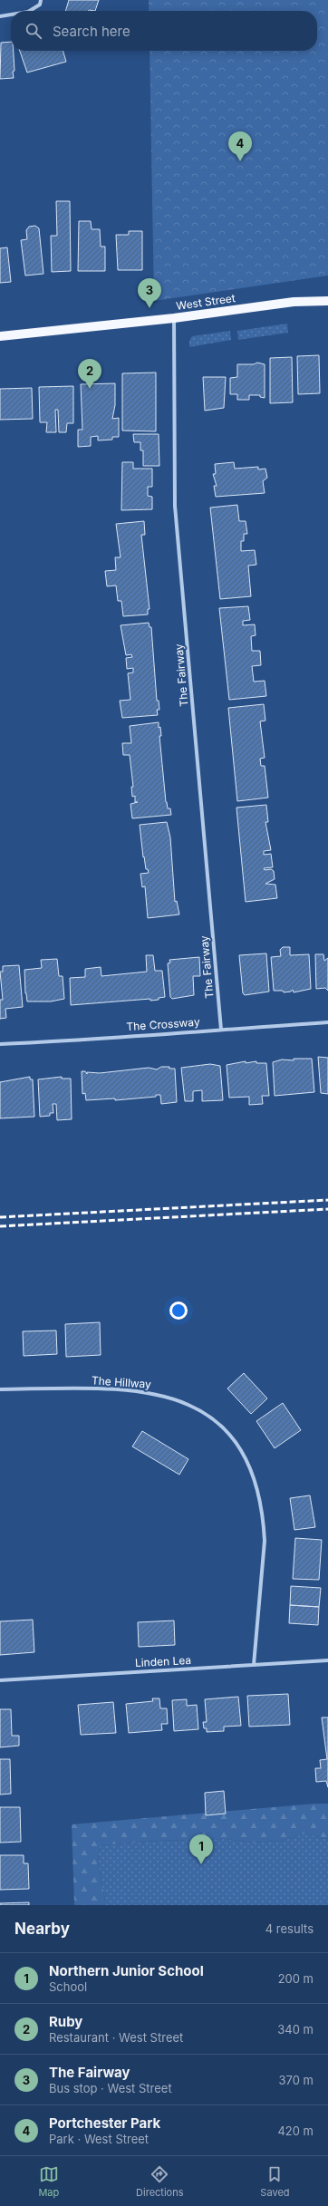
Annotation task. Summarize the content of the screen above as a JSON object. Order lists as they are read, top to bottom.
{
  "streets": {
    "main road": ["West Street"],
    "street": [
      "The Fairway",
      "The Crossway",
      "The Hillway",
      "Linden Lea"
    ]
  },
  "crossings": [
    ["West Street", "The Fairway"],
    ["The Fairway", "The Crossway"],
    ["The Hillway", "Linden Lea"]
  ],
  "page": {
    "search": "Search here",
    "pins": [
      "4",
      "3",
      "2",
      "1"
    ],
    "heading": ["Nearby", "4 results"],
    "list": [
      {
        "mark": "1",
        "name": "Northern Junior School",
        "note": "School",
        "value": "200 m"
      },
      {
        "mark": "2",
        "name": "Ruby",
        "note": "Restaurant · West Street",
        "value": "340 m"
      },
      {
        "mark": "3",
        "name": "The Fairway",
        "note": "Bus stop · West Street",
        "value": "370 m"
      },
      {
        "mark": "4",
        "name": "Portchester Park",
        "note": "Park · West Street",
        "value": "420 m"
      }
    ],
    "nav": ["Map", "Directions", "Saved"]
  }
}
